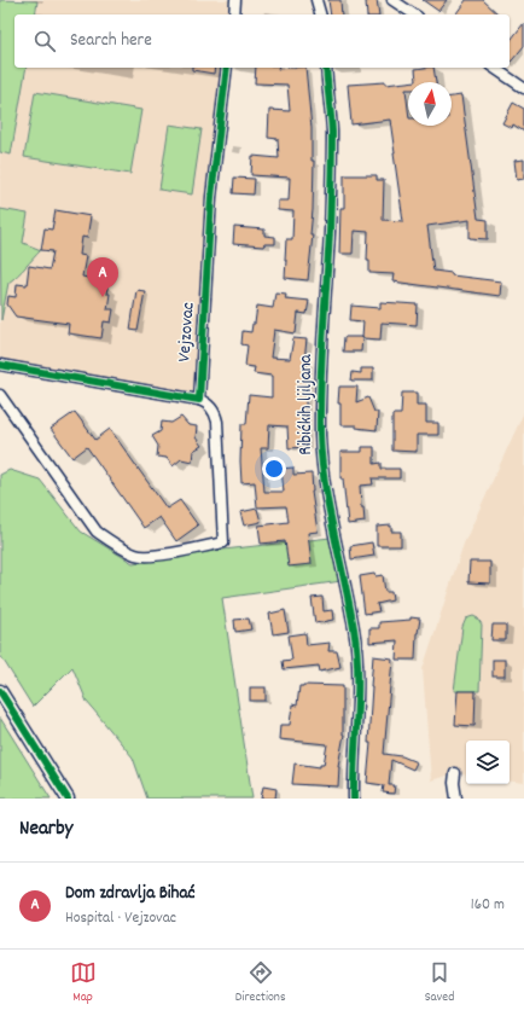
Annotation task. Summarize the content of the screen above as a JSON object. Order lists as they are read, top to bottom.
{
  "streets": {
    "street": ["Vejzovac", "Ribićkih ljiljana"]
  },
  "north": "top",
  "page": {
    "search": "Search here",
    "pins": "A",
    "heading": "Nearby",
    "list": [
      {
        "mark": "A",
        "name": "Dom zdravlja Bihać",
        "note": "Hospital · Vejzovac",
        "value": "160 m"
      }
    ],
    "nav": ["Map", "Directions", "Saved"]
  }
}
